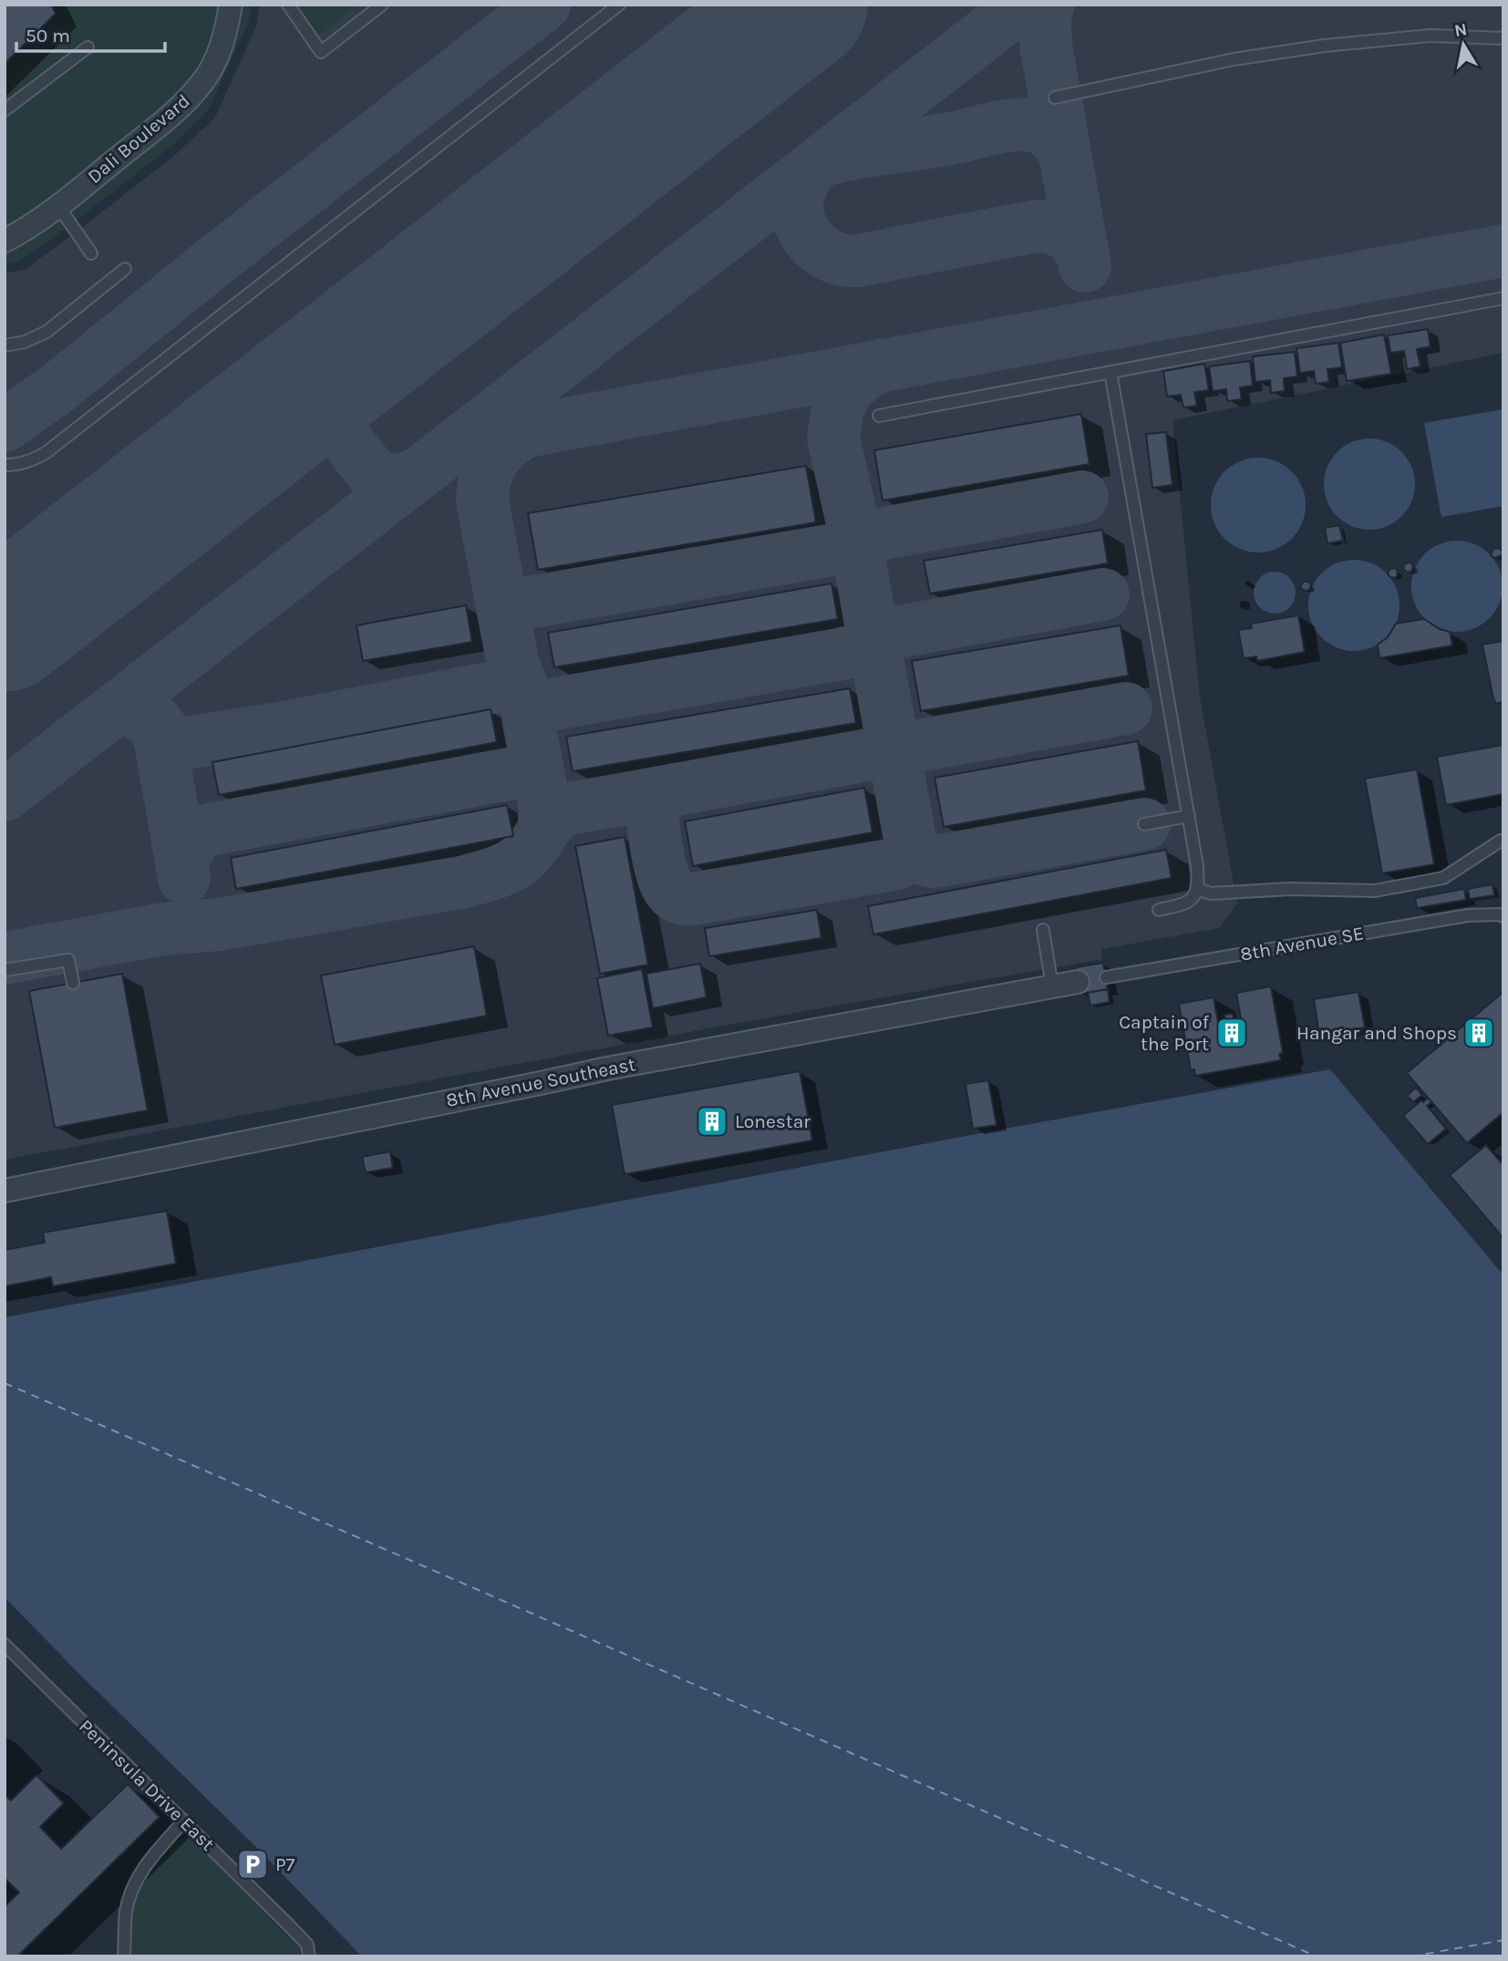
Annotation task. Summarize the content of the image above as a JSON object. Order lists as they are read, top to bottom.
{
  "streets": {
    "street": ["Dali Boulevard", "8th Avenue Southeast"],
    "lane": ["8th Avenue SE", "Peninsula Drive East"]
  },
  "places": {
    "building": ["Captain of the Port", "Hangar and Shops", "Lonestar"],
    "parking": ["P7"]
  },
  "scale_bar": "50 m",
  "north": "top"
}
